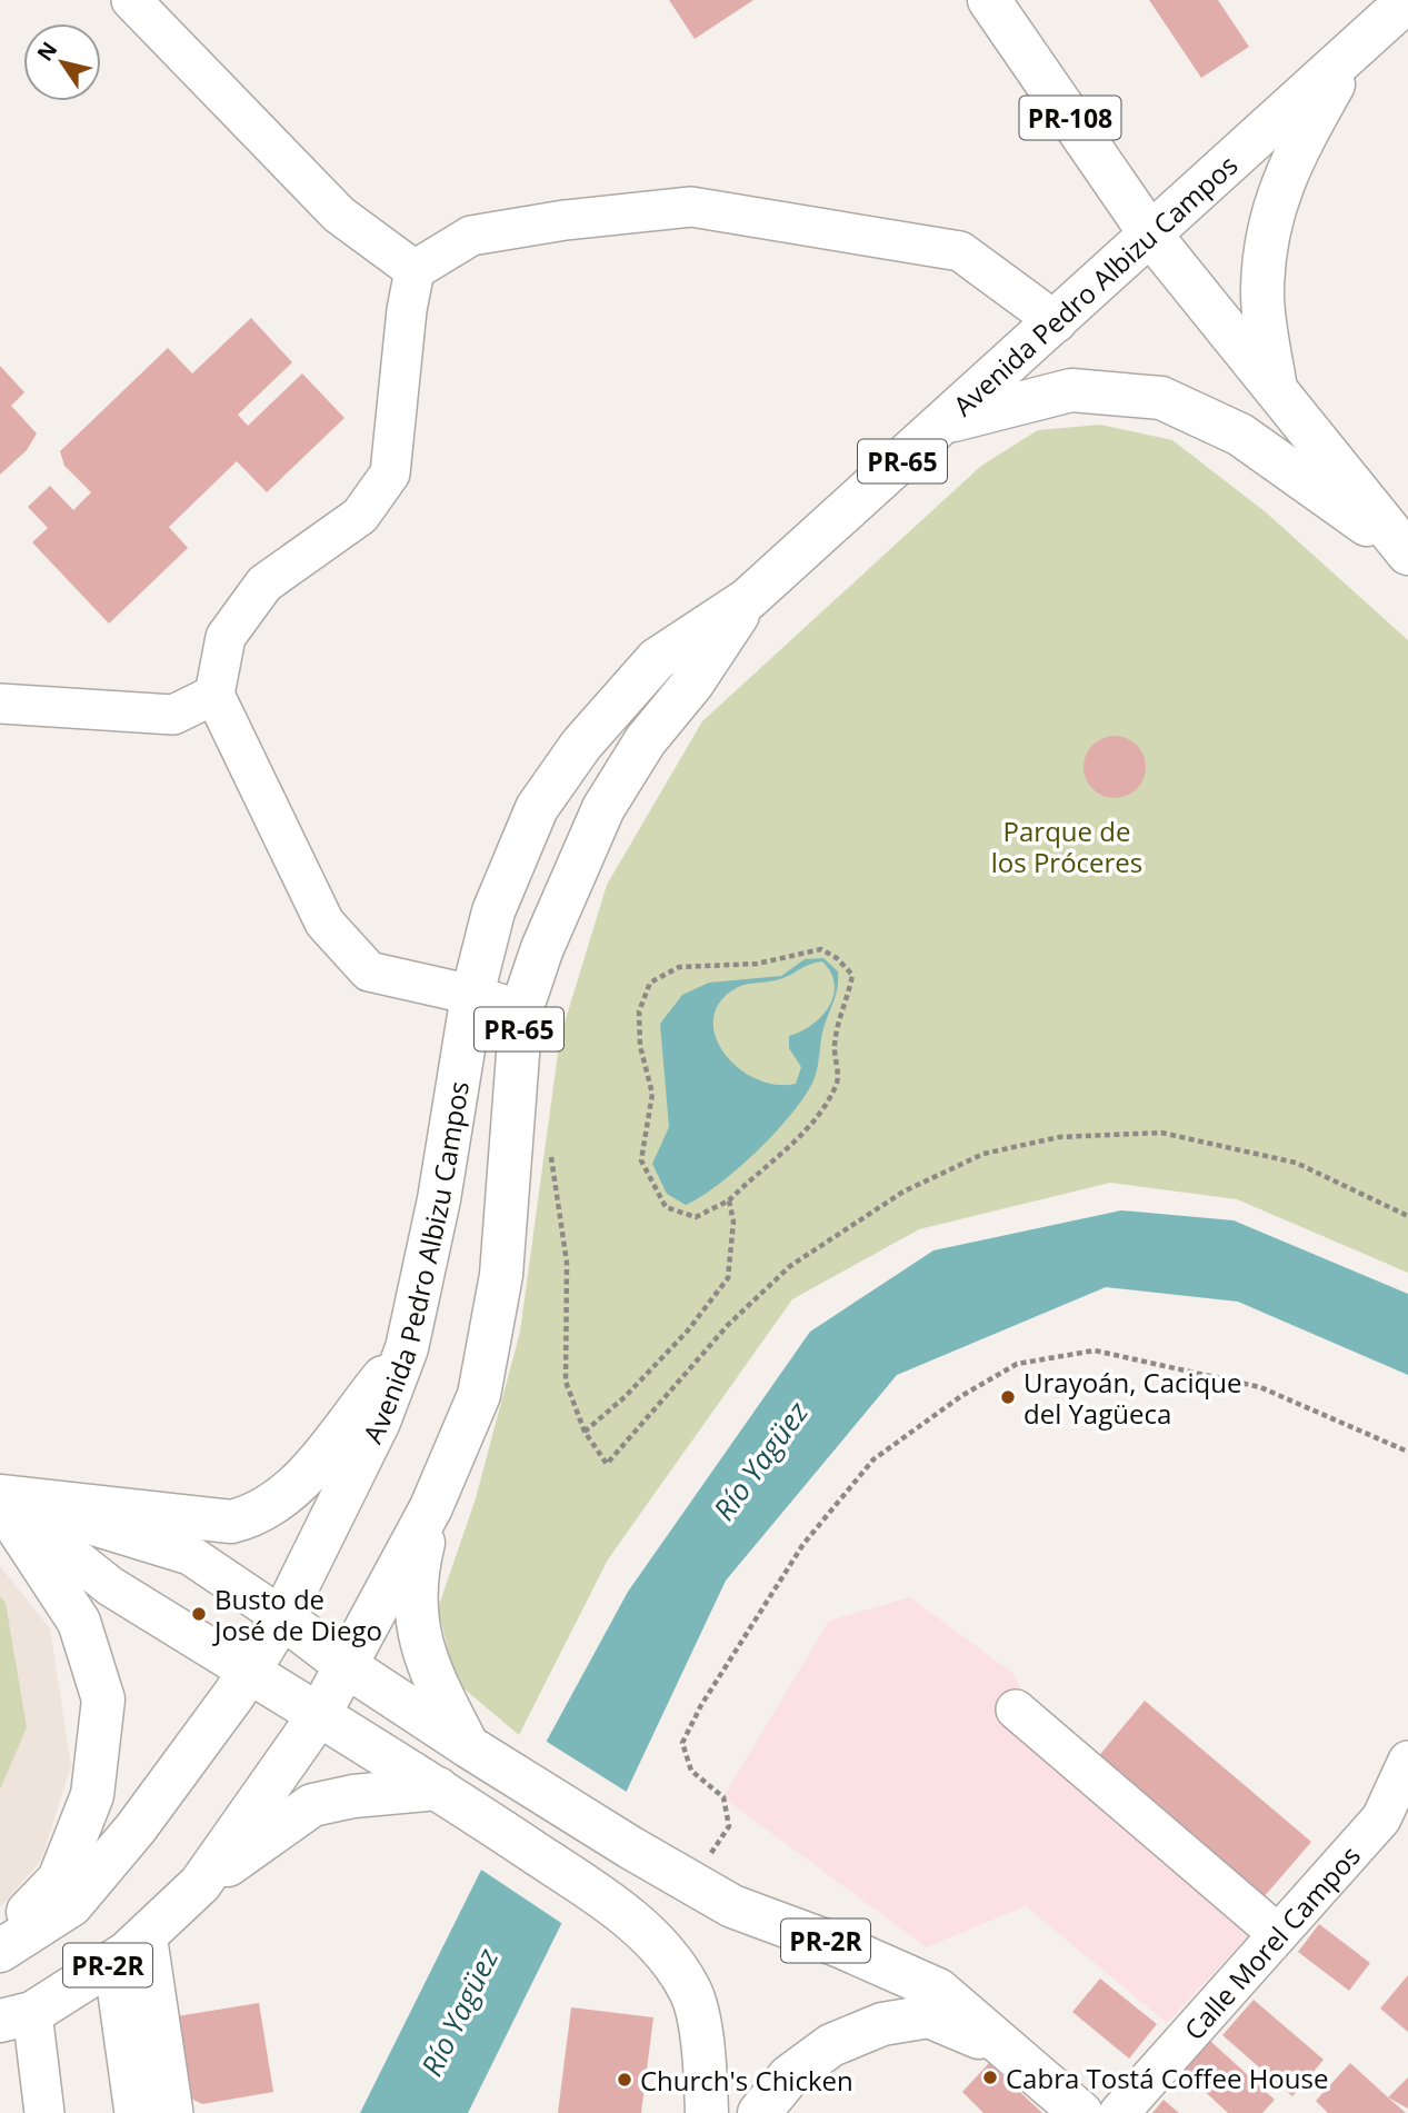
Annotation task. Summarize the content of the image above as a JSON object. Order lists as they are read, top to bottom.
{
  "streets": {
    "main road": [
      "PR-108",
      "Avenida Pedro Albizu Campos",
      "PR-65",
      "PR-2R"
    ],
    "street": ["Calle Morel Campos"]
  },
  "crossings": [
    ["PR-108", "Avenida Pedro Albizu Campos"],
    ["Avenida Pedro Albizu Campos", "PR-2R"]
  ],
  "water": ["Río Yagüez"],
  "parks": ["Parque de los Próceres"],
  "places": [
    "Urayoán, Cacique del Yagüeca",
    "Busto de José de Diego",
    "Cabra Tostá Coffee House",
    "Church's Chicken"
  ],
  "north": "top left"
}
